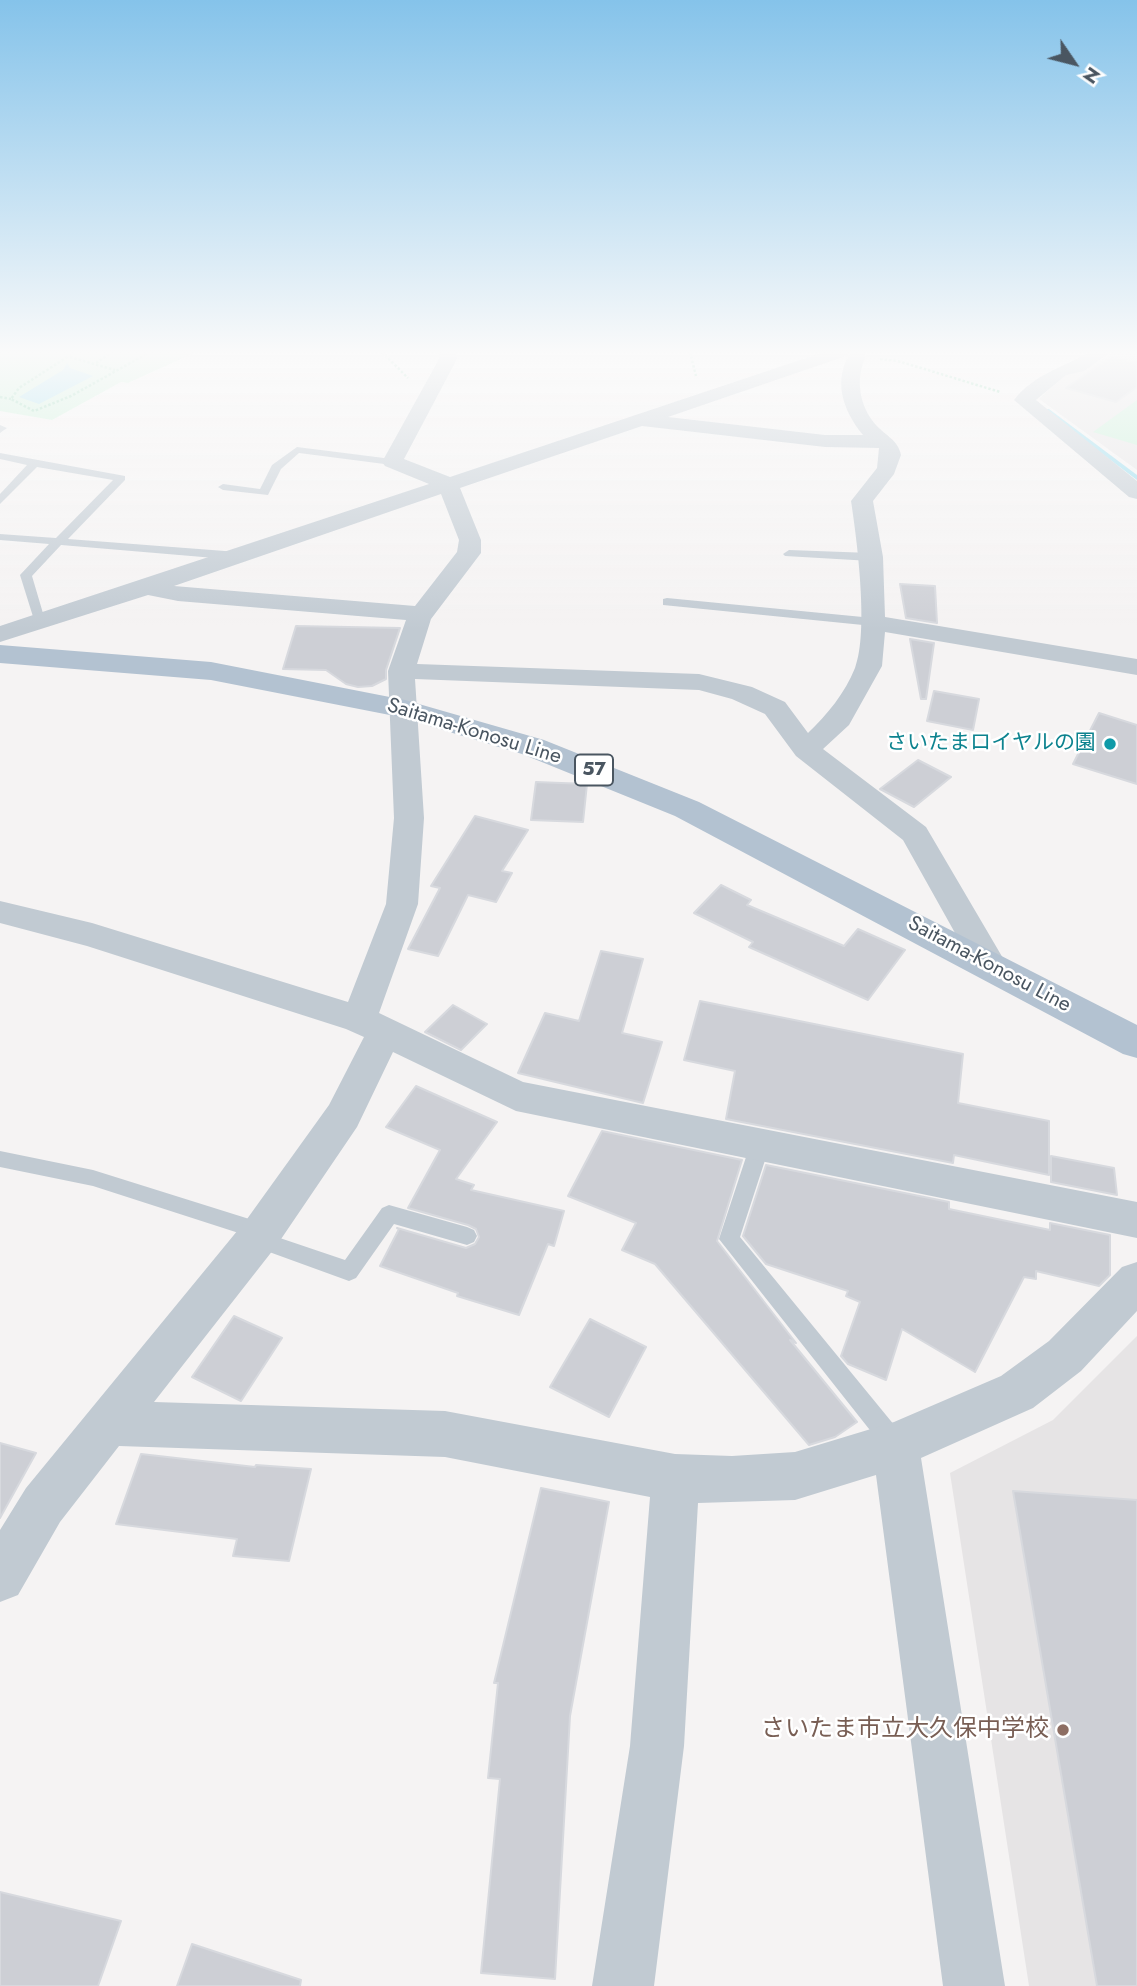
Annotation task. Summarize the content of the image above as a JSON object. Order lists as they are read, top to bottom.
{
  "streets": {
    "main road": ["Saitama-Konosu Line", "57"]
  },
  "places": ["さいたまロイヤルの園", "さいたま市立大久保中学校"],
  "north": "bottom right"
}
